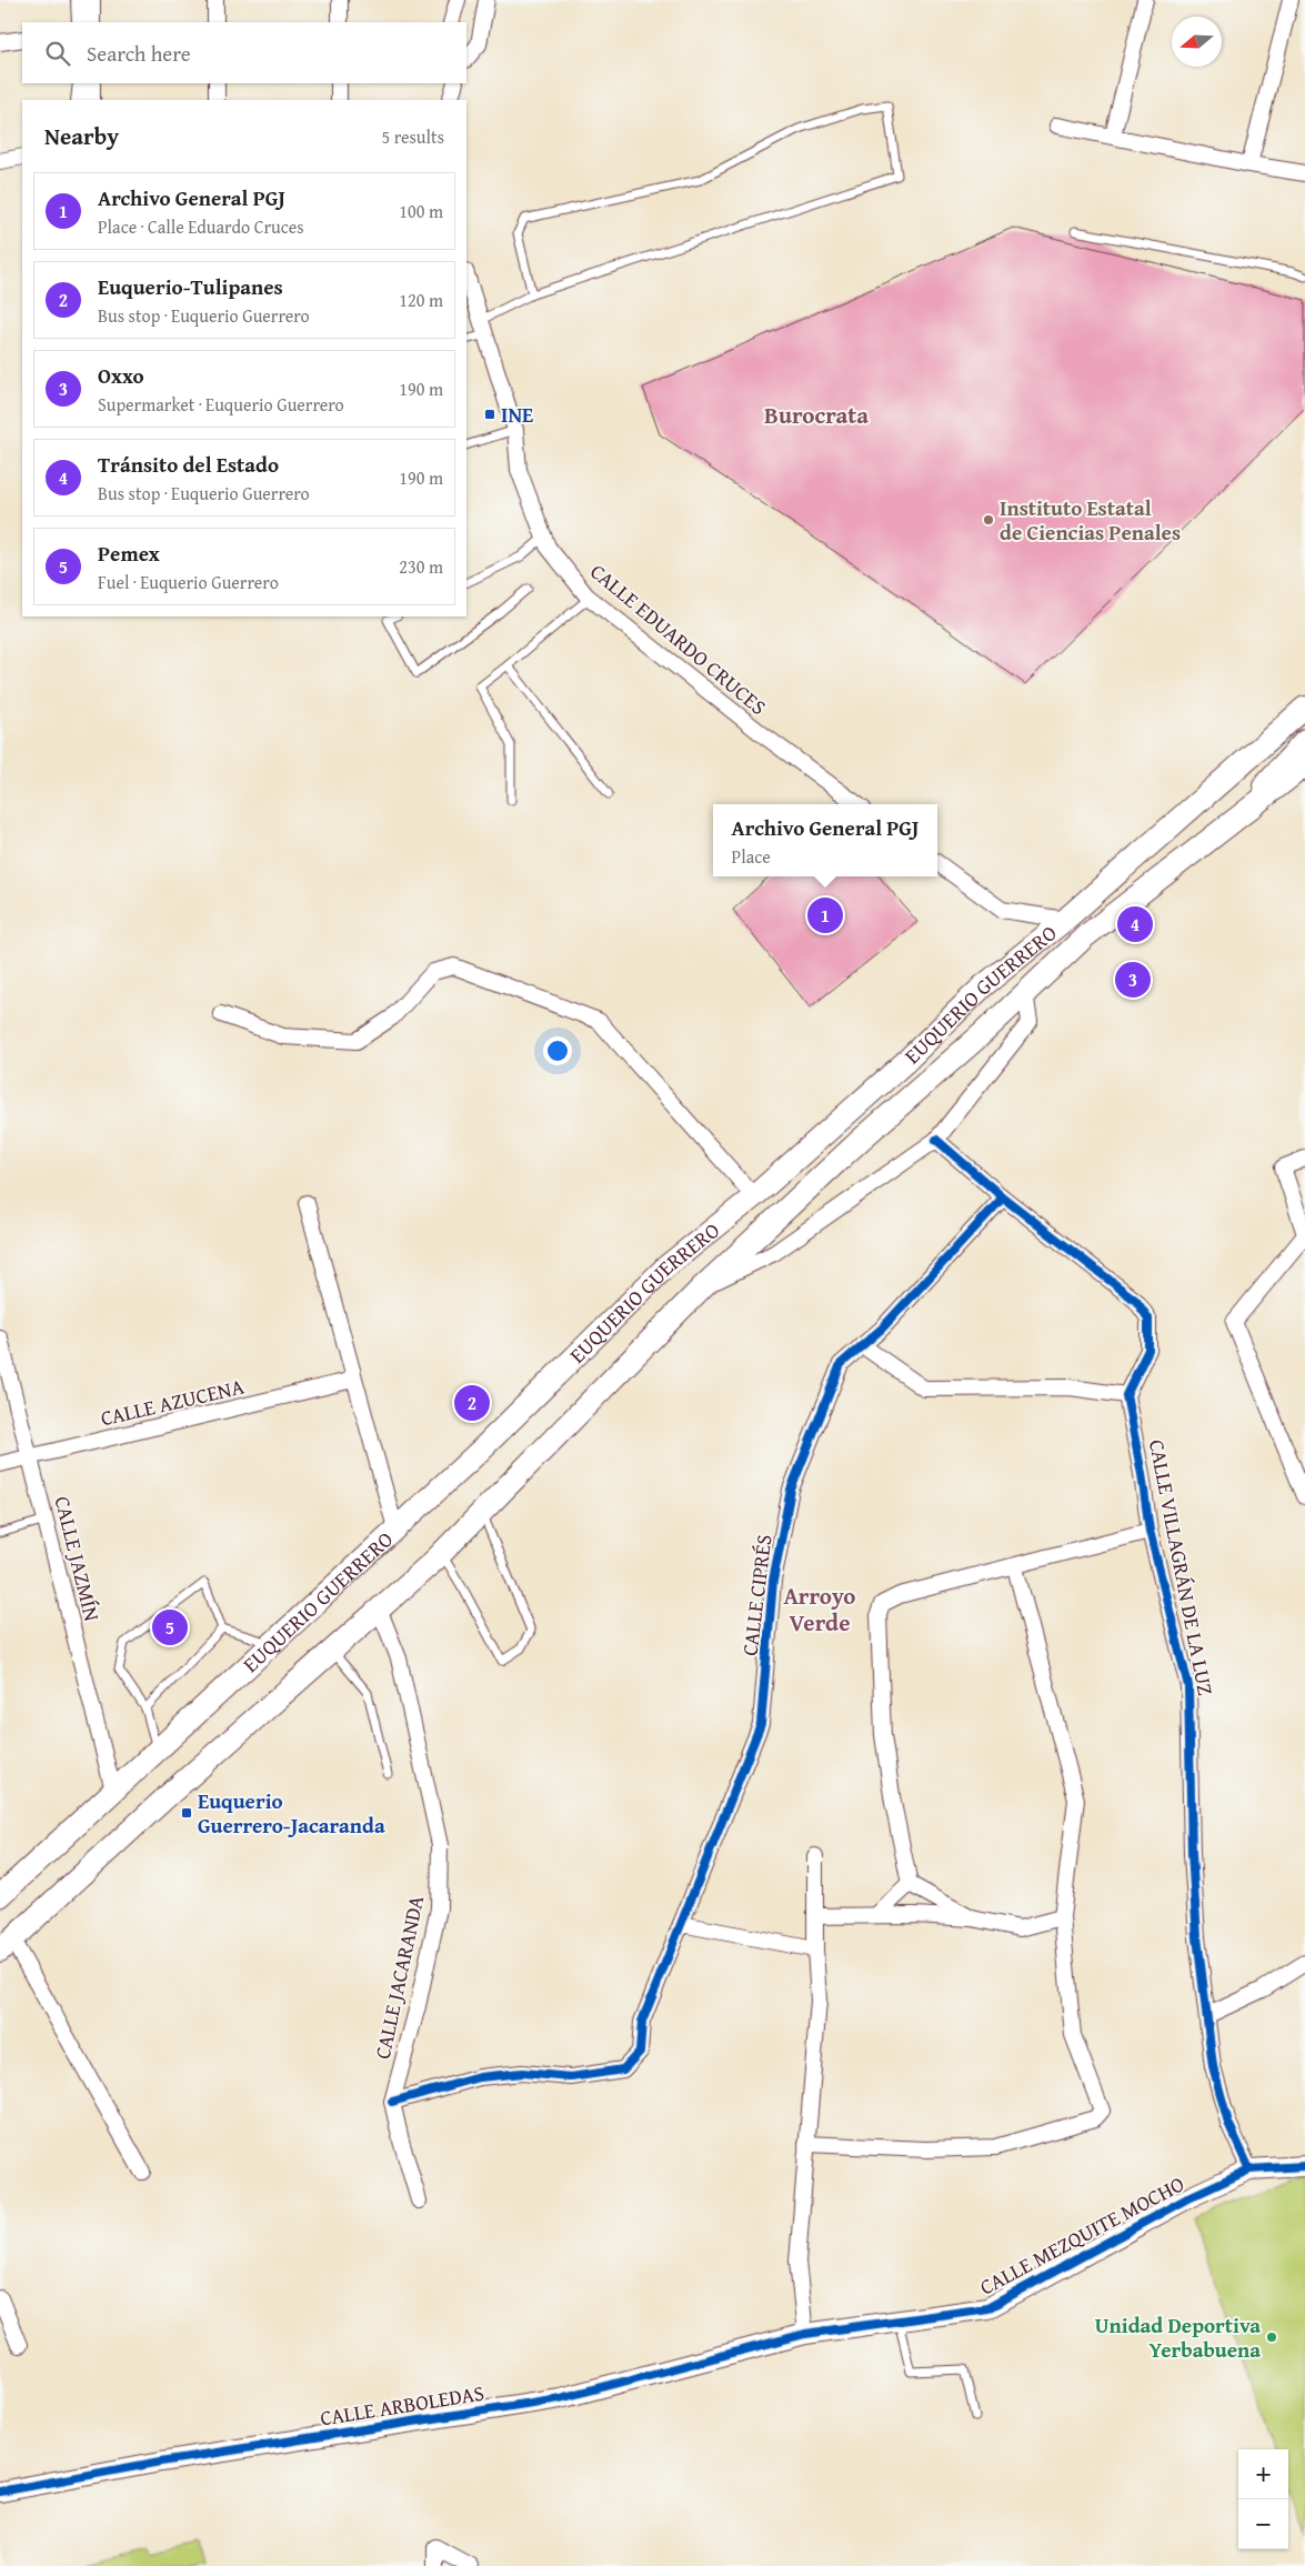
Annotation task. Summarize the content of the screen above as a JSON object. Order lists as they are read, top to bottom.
{
  "streets": {
    "main road": ["EUQUERIO GUERRERO"],
    "street": [
      "CALLE EDUARDO CRUCES",
      "CALLE AZUCENA",
      "CALLE JAZMÍN",
      "CALLE VILLAGRÁN DE LA LUZ",
      "CALLE CIPRÉS",
      "CALLE JACARANDA",
      "CALLE MEZQUITE MOCHO",
      "CALLE ARBOLEDAS"
    ]
  },
  "crossings": [
    ["EUQUERIO GUERRERO", "CALLE JAZMÍN"],
    ["EUQUERIO GUERRERO", "CALLE JACARANDA"],
    ["CALLE AZUCENA", "CALLE JAZMÍN"],
    ["CALLE VILLAGRÁN DE LA LUZ", "CALLE MEZQUITE MOCHO"],
    ["CALLE CIPRÉS", "CALLE JACARANDA"],
    ["CALLE MEZQUITE MOCHO", "CALLE ARBOLEDAS"]
  ],
  "districts": ["Burocrata", "Arroyo Verde"],
  "places": {
    "transit": ["INE", "Euquerio Guerrero-Jacaranda"],
    "other": ["Instituto Estatal de Ciencias Penales", "Unidad Deportiva Yerbabuena"]
  },
  "north": "left",
  "page": {
    "search": "Search here",
    "heading": ["Nearby", "5 results"],
    "list": [
      {
        "mark": "1",
        "name": "Archivo General PGJ",
        "note": "Place · Calle Eduardo Cruces",
        "value": "100 m"
      },
      {
        "mark": "2",
        "name": "Euquerio-Tulipanes",
        "note": "Bus stop · Euquerio Guerrero",
        "value": "120 m"
      },
      {
        "mark": "3",
        "name": "Oxxo",
        "note": "Supermarket · Euquerio Guerrero",
        "value": "190 m"
      },
      {
        "mark": "4",
        "name": "Tránsito del Estado",
        "note": "Bus stop · Euquerio Guerrero",
        "value": "190 m"
      },
      {
        "mark": "5",
        "name": "Pemex",
        "note": "Fuel · Euquerio Guerrero",
        "value": "230 m"
      }
    ],
    "popup": ["Archivo General PGJ", "Place"],
    "pins": [
      "1",
      "4",
      "3",
      "2",
      "5"
    ],
    "map_buttons": ["+", "−"]
  }
}
